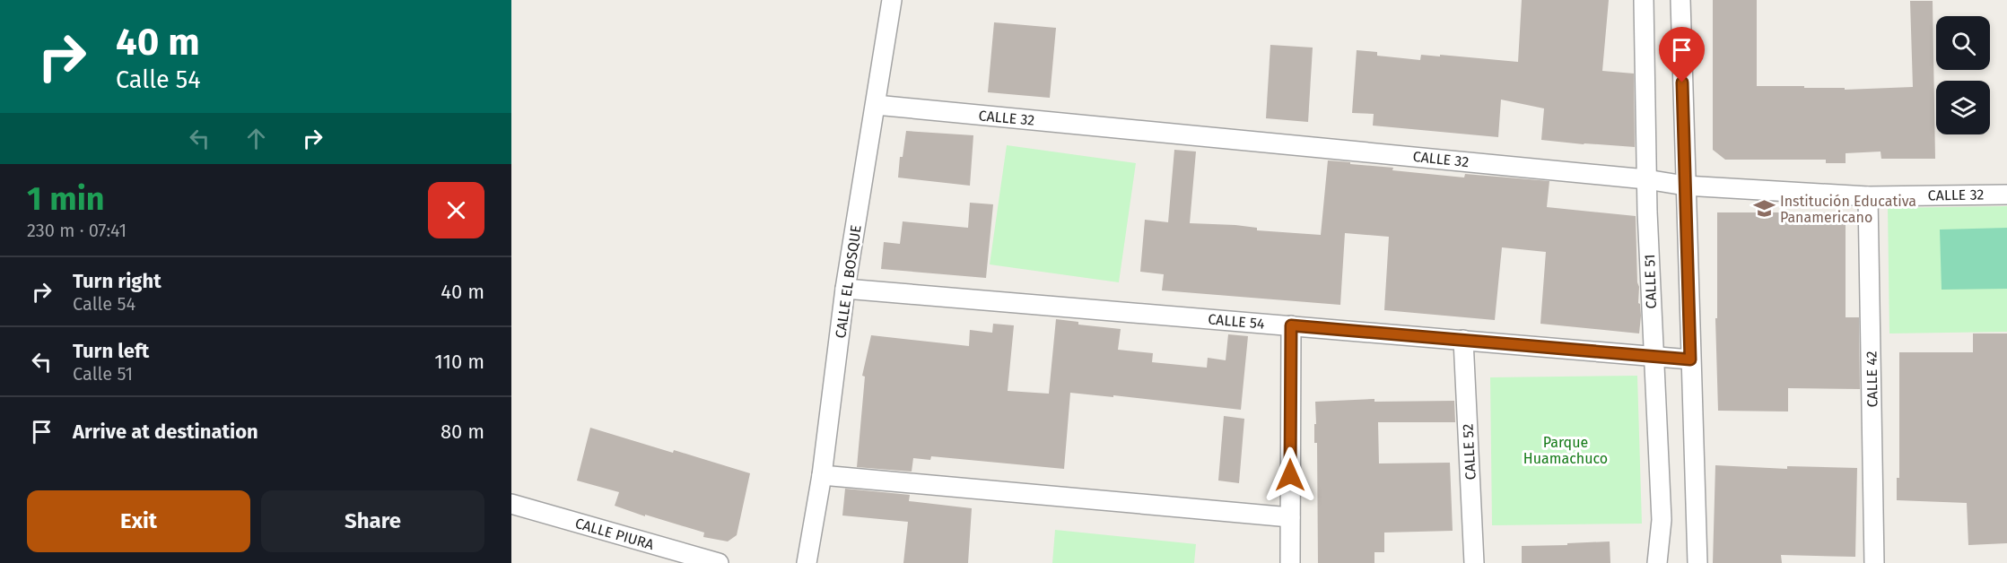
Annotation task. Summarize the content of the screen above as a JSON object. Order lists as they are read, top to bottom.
{
  "streets": {
    "street": [
      "CALLE 32",
      "CALLE EL BOSQUE",
      "CALLE 51",
      "CALLE 54",
      "CALLE 42",
      "CALLE 52",
      "CALLE PIURA"
    ]
  },
  "crossings": [
    ["CALLE 32", "CALLE EL BOSQUE"],
    ["CALLE 32", "CALLE 51"],
    ["CALLE 32", "CALLE 42"],
    ["CALLE EL BOSQUE", "CALLE 54"],
    ["CALLE 51", "CALLE 54"],
    ["CALLE 54", "CALLE 52"]
  ],
  "parks": ["Parque Huamachuco"],
  "places": {
    "school or university": ["Institución Educativa Panamericano"]
  },
  "page": {
    "turn": ["40 m", "Calle 54"],
    "heading": ["1 min", "230 m · 07:41"],
    "list": [
      {
        "name": "Turn right",
        "note": "Calle 54",
        "value": "40 m"
      },
      {
        "name": "Turn left",
        "note": "Calle 51",
        "value": "110 m"
      },
      {
        "name": "Arrive at destination",
        "value": "80 m"
      }
    ],
    "buttons": ["Exit", "Share"]
  }
}
